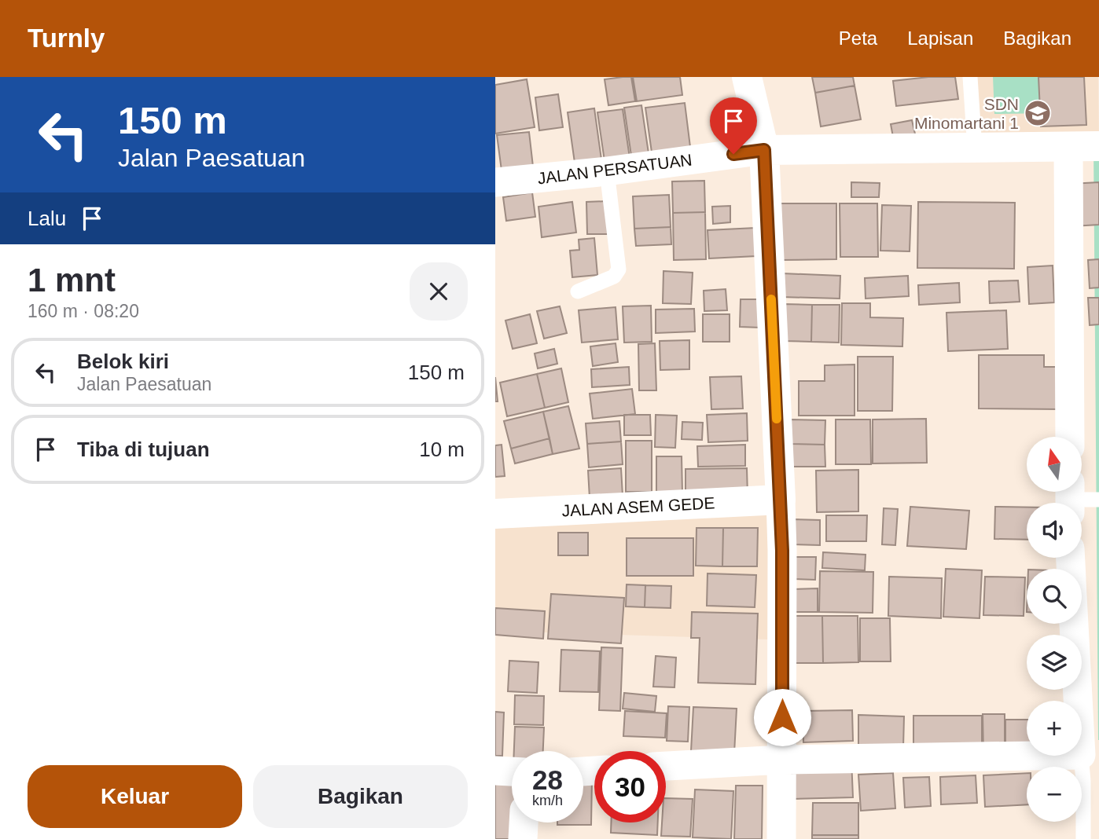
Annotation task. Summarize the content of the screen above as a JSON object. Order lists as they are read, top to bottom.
{
  "streets": {
    "street": ["JALAN PERSATUAN", "JALAN ASEM GEDE"]
  },
  "places": {
    "school or university": ["SDN Minomartani 1"]
  },
  "north": "top",
  "page": {
    "header": "Turnly",
    "nav": ["Peta", "Lapisan", "Bagikan"],
    "turn": ["150 m", "Jalan Paesatuan"],
    "then": "Lalu",
    "heading": ["1 mnt", "160 m · 08:20"],
    "list": [
      {
        "name": "Belok kiri",
        "note": "Jalan Paesatuan",
        "value": "150 m"
      },
      {
        "name": "Tiba di tujuan",
        "value": "10 m"
      }
    ],
    "map_buttons": ["+", "−"],
    "speed": "28 km/h",
    "limit": "30",
    "buttons": ["Keluar", "Bagikan"]
  }
}
